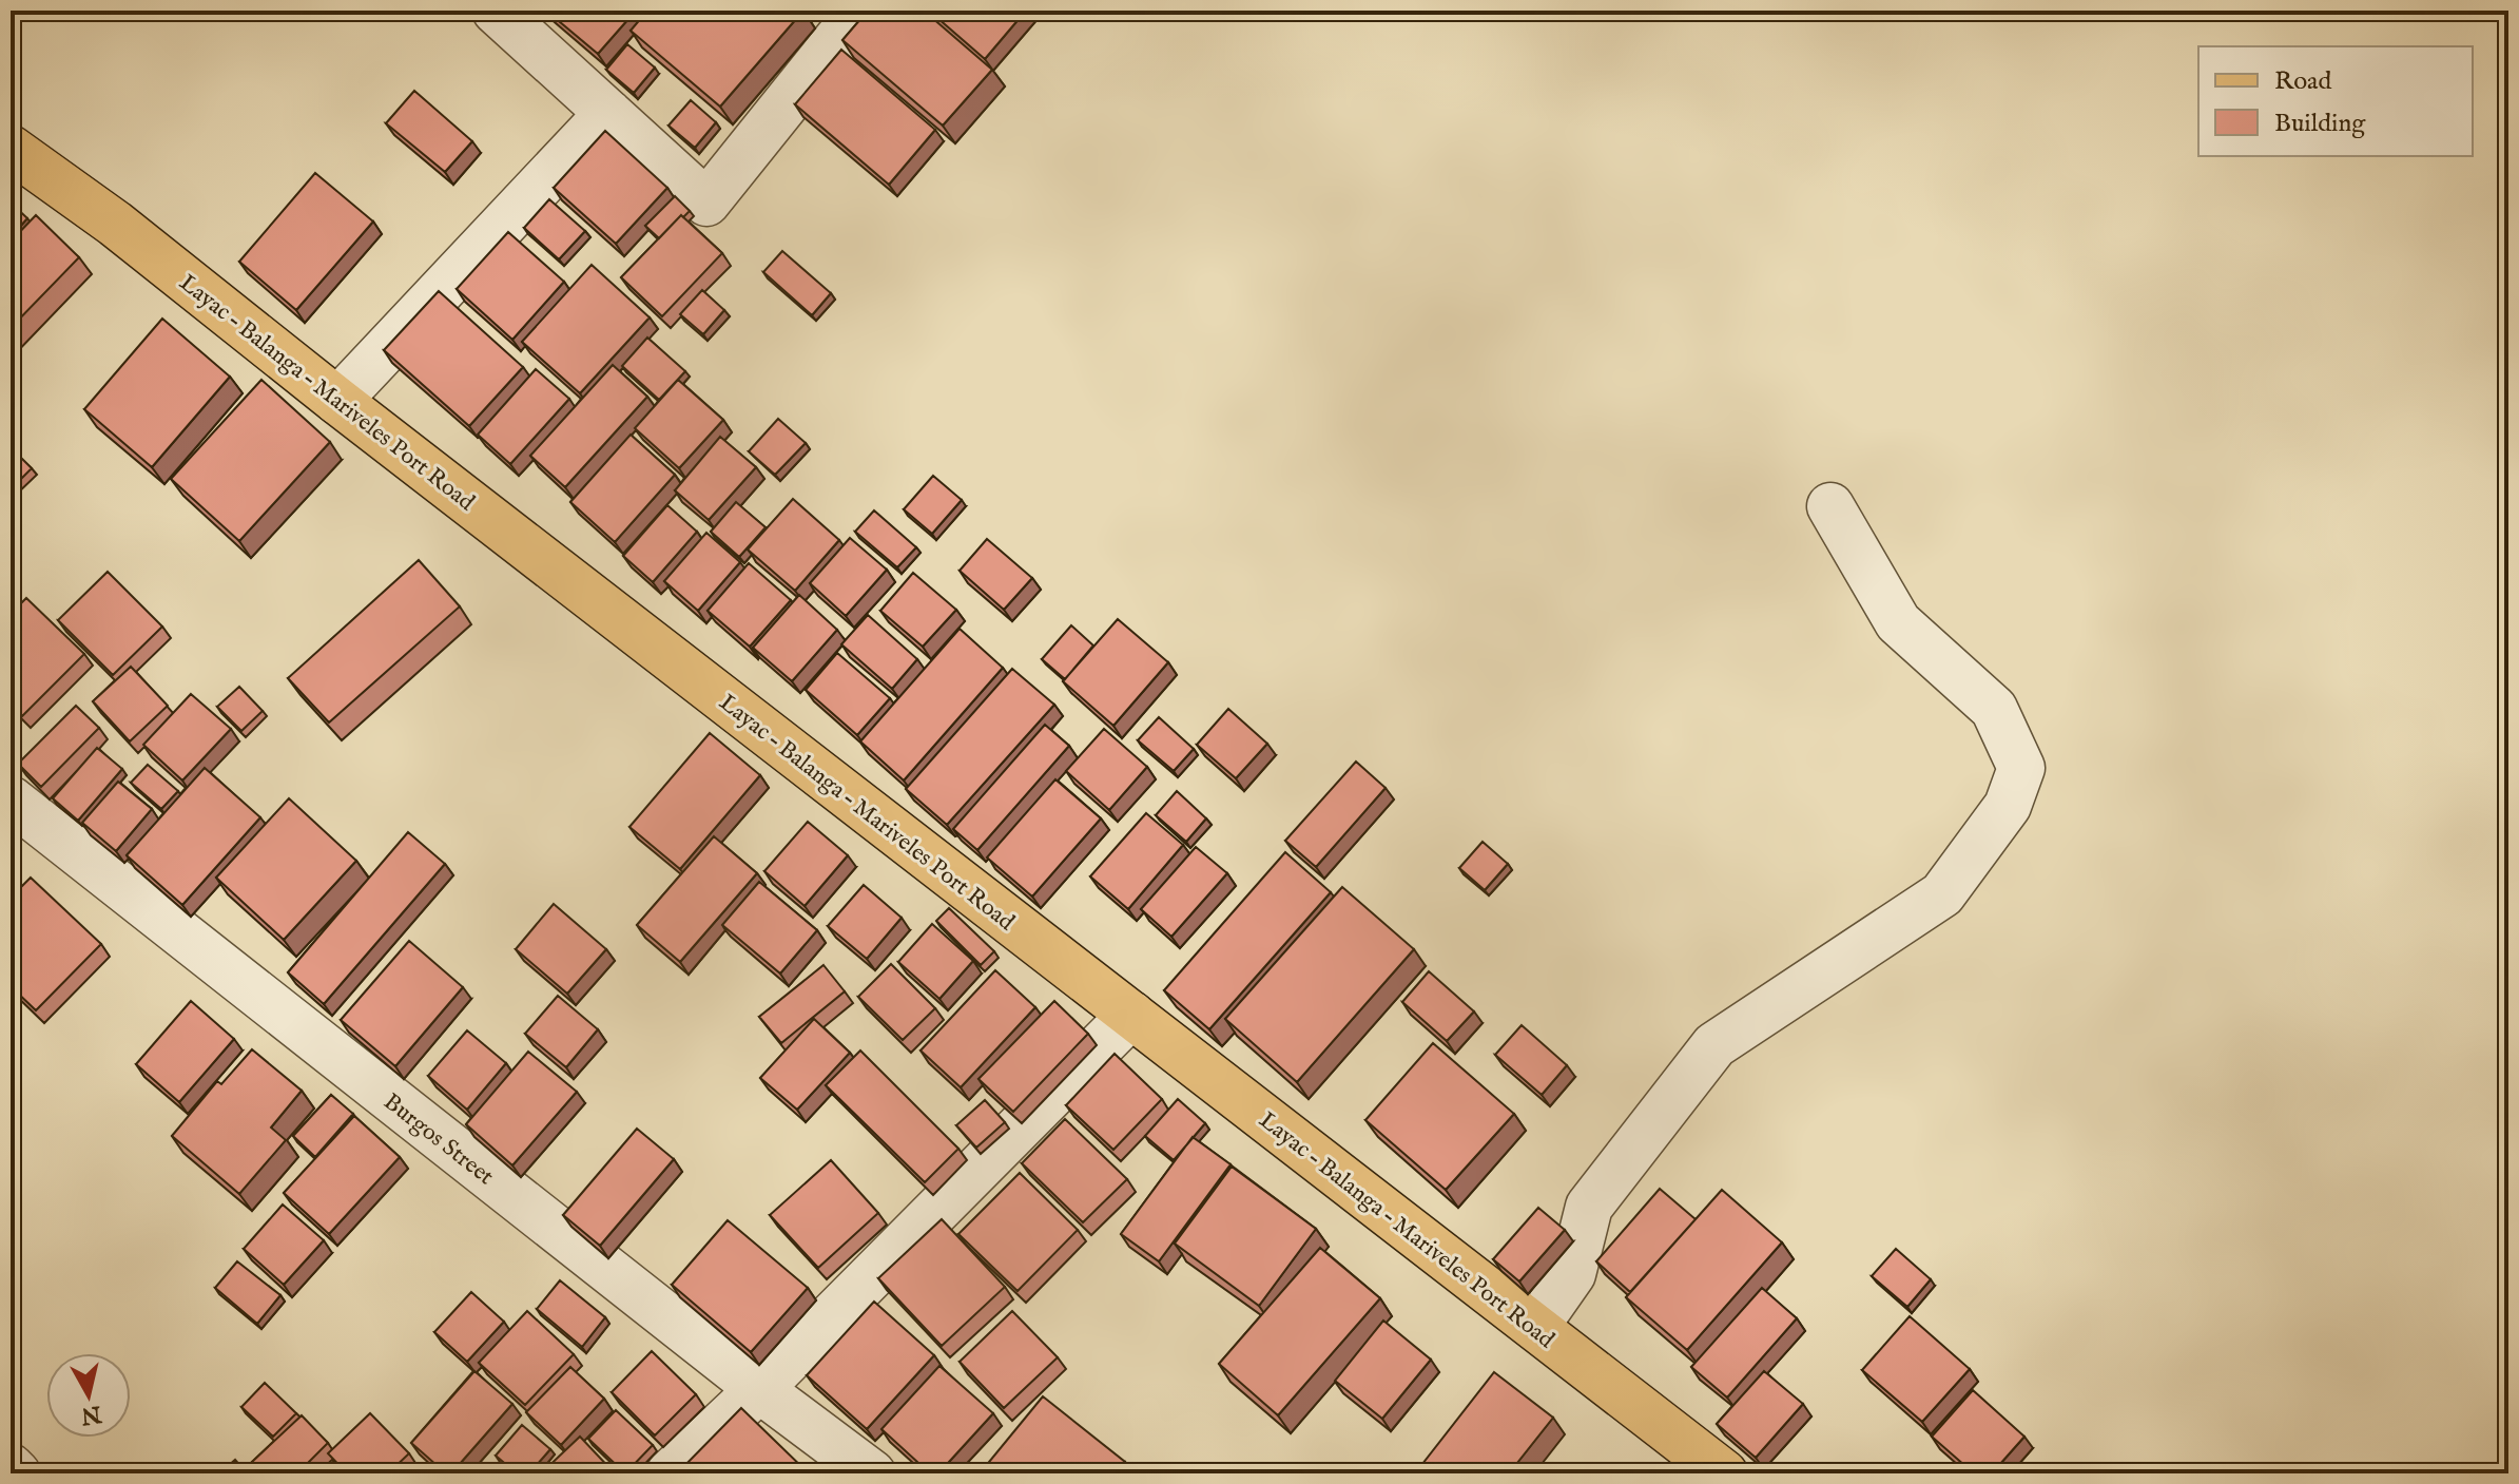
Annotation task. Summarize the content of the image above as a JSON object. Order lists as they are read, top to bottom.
{
  "streets": {
    "main road": ["Layac – Balanga – Mariveles Port Road"],
    "street": ["Burgos Street"]
  },
  "legend": ["Road", "Building"],
  "north": "bottom"
}
